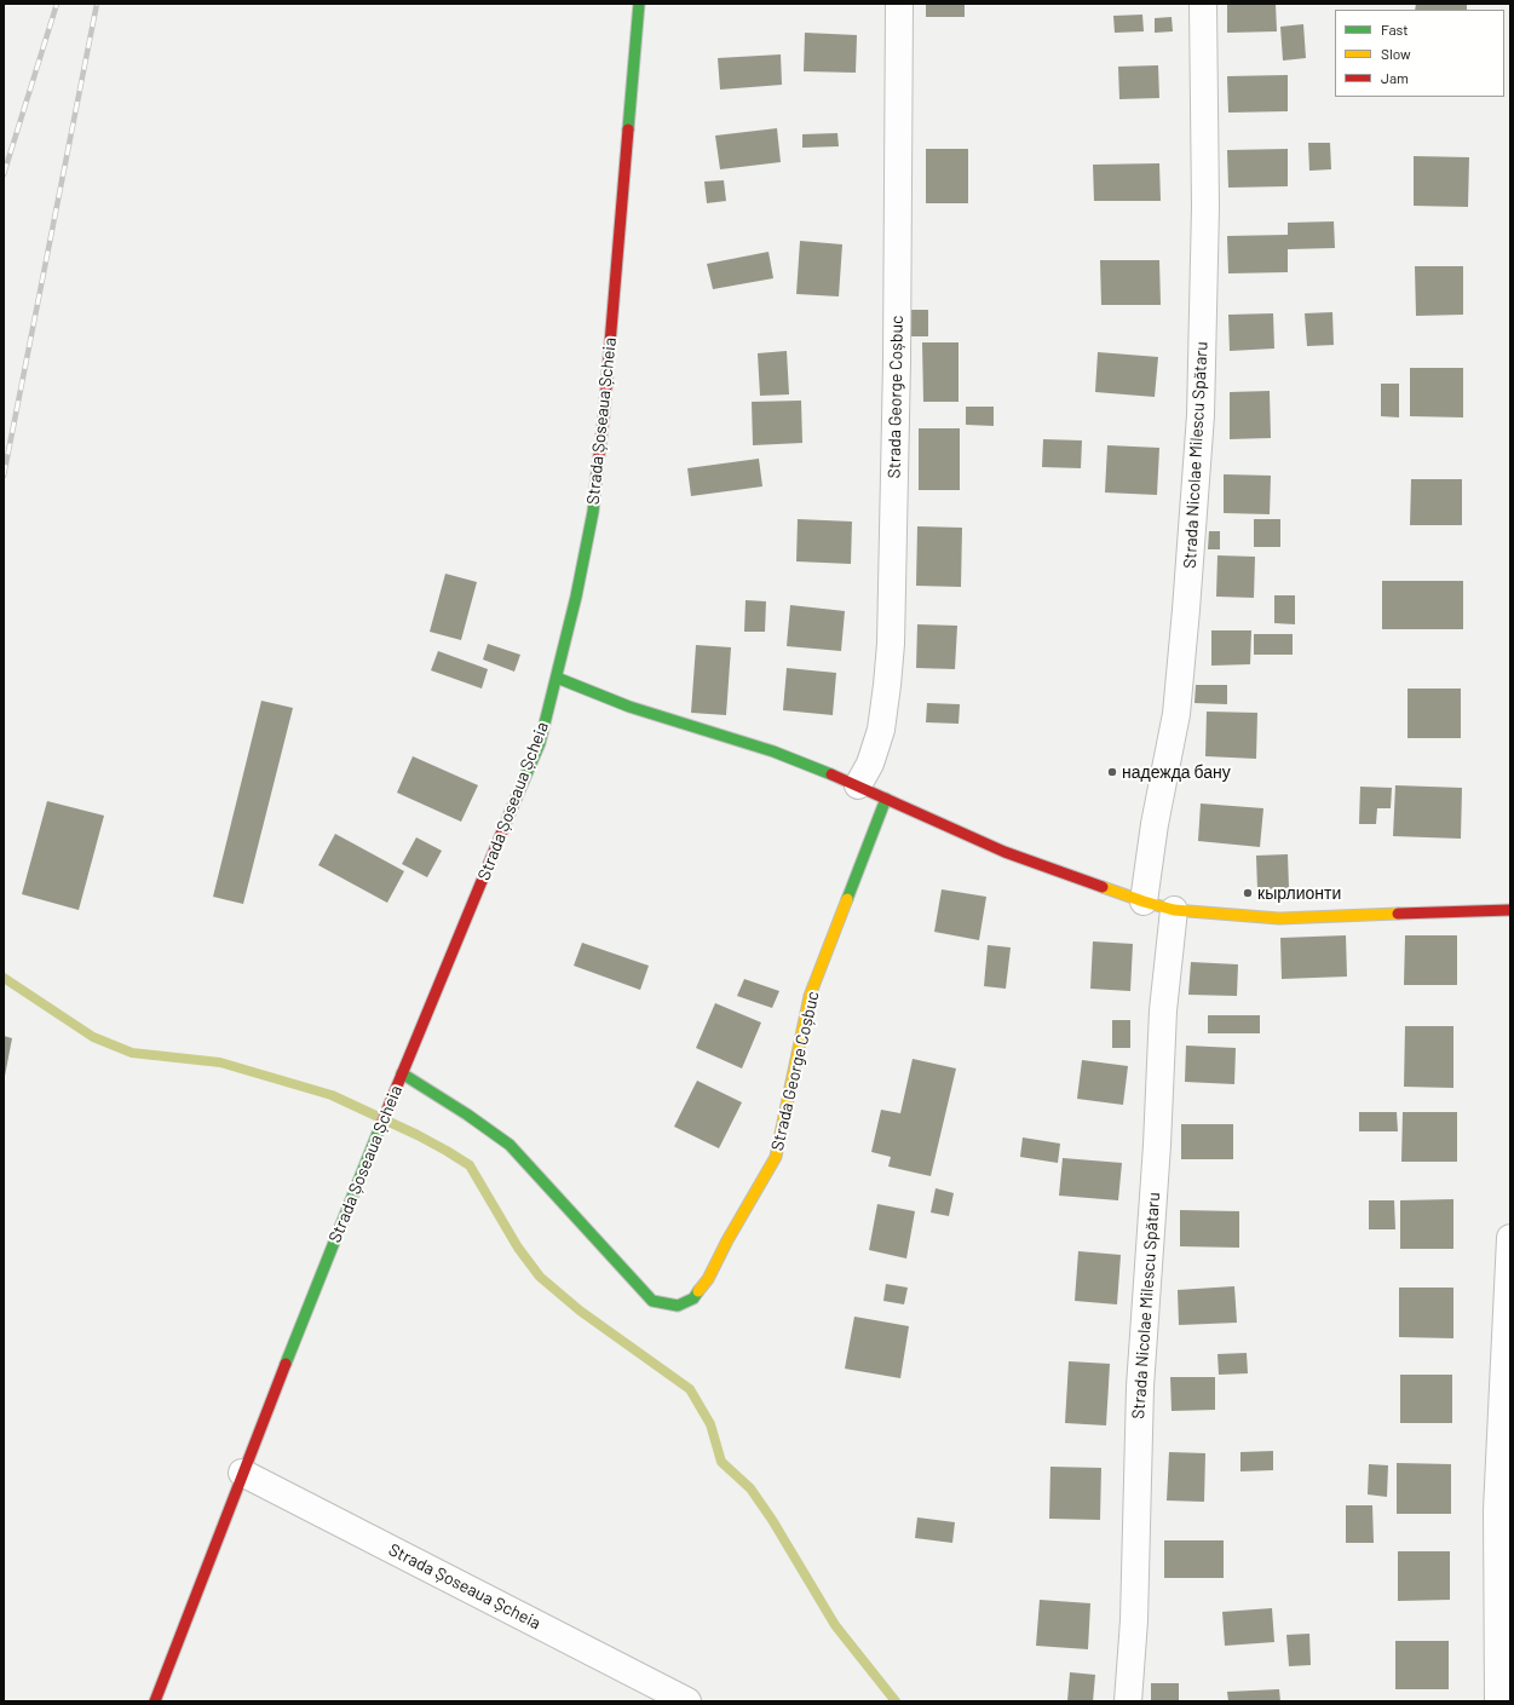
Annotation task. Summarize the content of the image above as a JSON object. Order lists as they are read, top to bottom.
{
  "streets": {
    "street": ["Strada George Coșbuc", "Strada Șoseaua Șcheia", "Strada Nicolae Milescu Spătaru"]
  },
  "crossings": [
    ["Strada George Coșbuc", "Strada Șoseaua Șcheia"]
  ],
  "places": ["надежда бану", "кырлионти"],
  "legend": ["Fast", "Slow", "Jam"]
}
